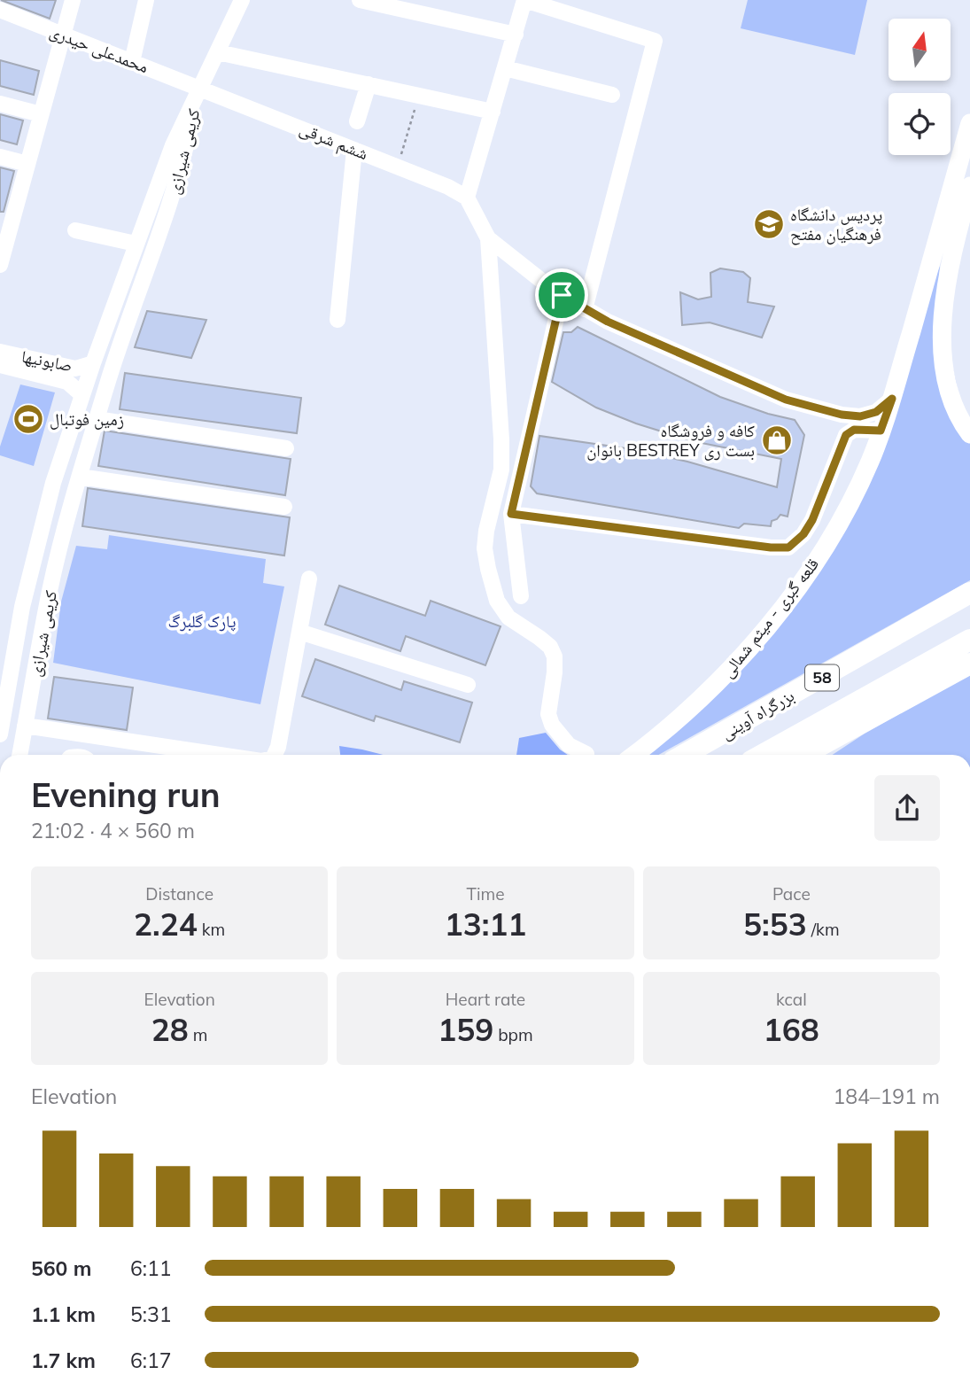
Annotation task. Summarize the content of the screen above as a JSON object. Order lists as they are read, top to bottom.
{
  "streets": {
    "highway": ["58", "بزرگراه آوینی"],
    "main road": ["قلعه گبری - میثم شمالی"],
    "street": [
      "محمدعلی حیدری",
      "ششم شرقی",
      "کریمی شیرازی",
      "صابونیها"
    ]
  },
  "crossings": [
    ["محمدعلی حیدری", "ششم شرقی"],
    ["محمدعلی حیدری", "کریمی شیرازی"],
    ["ششم شرقی", "کریمی شیرازی"],
    ["کریمی شیرازی", "صابونیها"]
  ],
  "parks": ["پارک گلبرگ"],
  "places": {
    "school or university": ["پردیس دانشگاه فرهنگیان مفتح"],
    "sports": ["زمین فوتبال"],
    "shop": ["کافه و فروشگاه بانوان BESTREY بست ری"]
  },
  "north": "top",
  "page": {
    "heading": ["Evening run", "21:02 · 4 × 560 m"],
    "stats": [
      ["Distance", "2.24 km"],
      ["Time", "13:11"],
      ["Pace", "5:53 /km"],
      ["Elevation", "28 m"],
      ["Heart rate", "159 bpm"],
      ["kcal", "168"]
    ],
    "chart": ["Elevation", "184–191 m"],
    "list": [
      {
        "name": "560 m",
        "note": "6:11"
      },
      {
        "name": "1.1 km",
        "note": "5:31"
      },
      {
        "name": "1.7 km",
        "note": "6:17"
      }
    ]
  }
}
